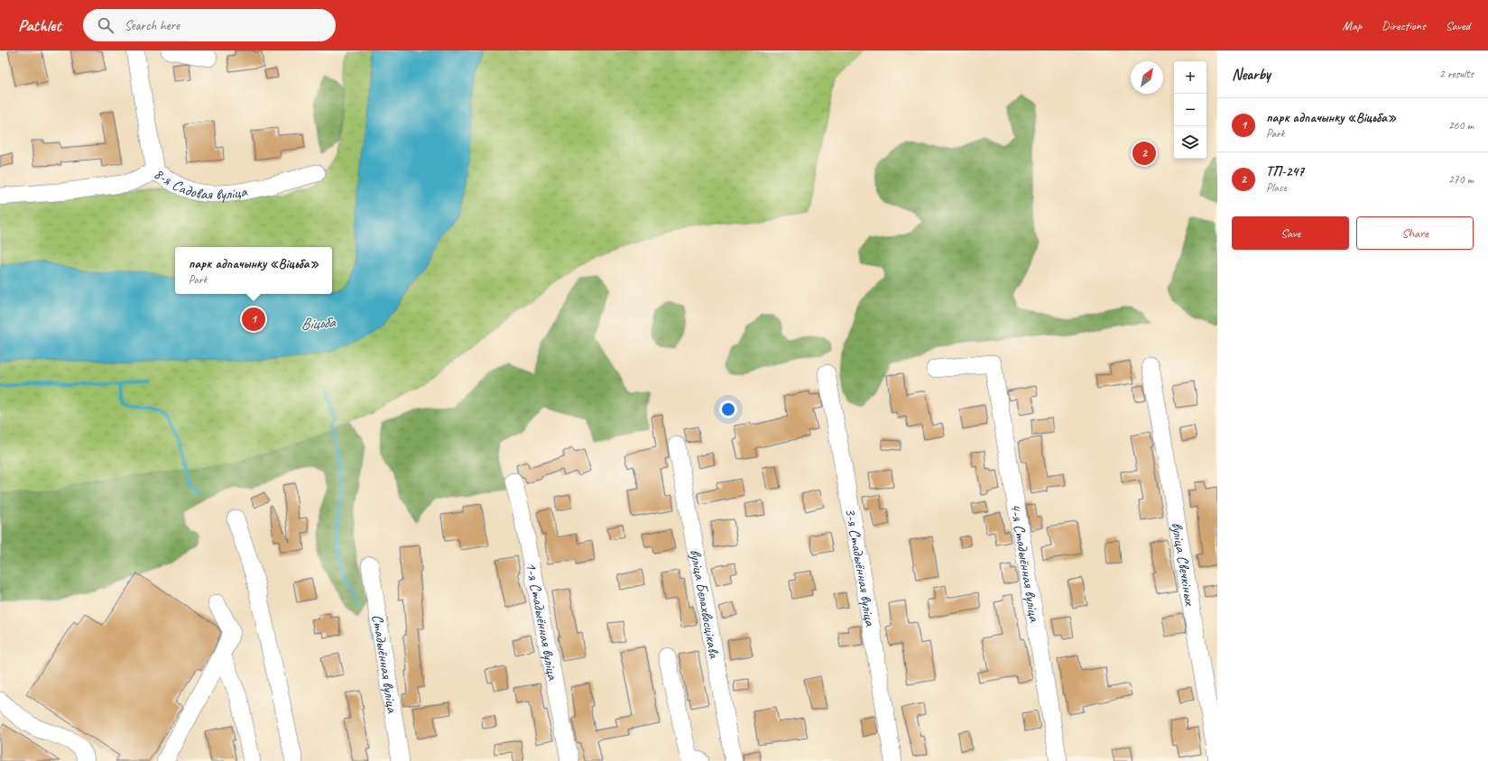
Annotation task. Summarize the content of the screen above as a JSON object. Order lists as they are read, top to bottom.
{
  "streets": {
    "street": [
      "8-я Садовая вуліца",
      "4-я Стадыённая вуліца",
      "вуліца Свечкіных",
      "3-я Стадыённая вуліца",
      "вуліца Белахвосцікава",
      "1-я Стадыённая вуліца",
      "Стадыённая вуліца"
    ]
  },
  "water": ["Віцьба"],
  "north": "top right",
  "page": {
    "header": "Pathlet",
    "search": "Search here",
    "nav": ["Map", "Directions", "Saved"],
    "heading": ["Nearby", "2 results"],
    "map_buttons": ["+", "−"],
    "list": [
      {
        "mark": "1",
        "name": "парк адпачынку «Віцьба»",
        "note": "Park",
        "value": "260 m"
      },
      {
        "mark": "2",
        "name": "ТП-247",
        "note": "Place",
        "value": "270 m"
      }
    ],
    "pins": ["2", "1"],
    "buttons": ["Save", "Share"],
    "popup": ["парк адпачынку «Віцьба»", "Park"]
  }
}
